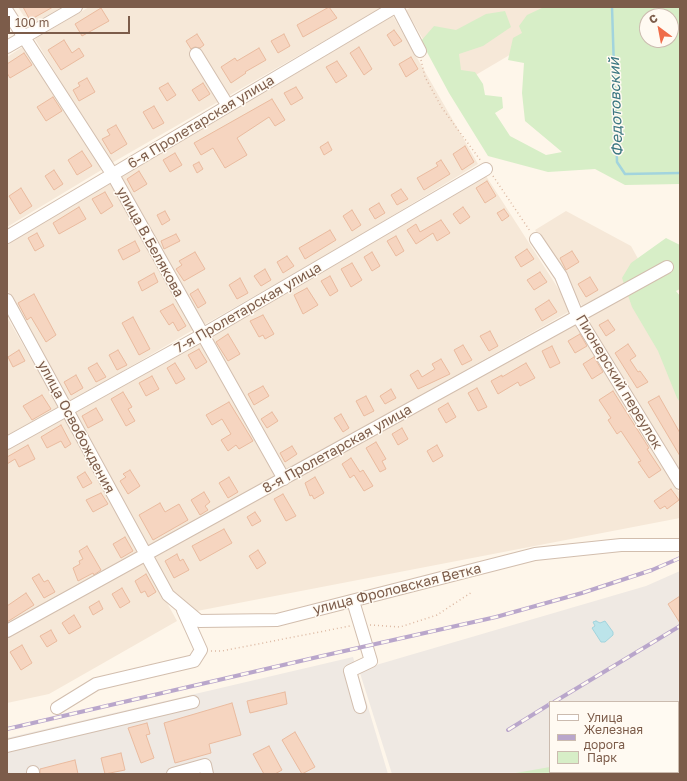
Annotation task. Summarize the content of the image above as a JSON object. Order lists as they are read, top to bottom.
{
  "streets": {
    "street": [
      "6-я Пролетарская улица",
      "улица В.Белякова",
      "7-я Пролетарская улица",
      "Пионерский переулок",
      "улица Освобождения",
      "8-я Пролетарская улица",
      "улица Фроловская Ветка"
    ]
  },
  "crossings": [
    ["6-я Пролетарская улица", "улица В.Белякова"],
    ["улица В.Белякова", "7-я Пролетарская улица"],
    ["улица В.Белякова", "8-я Пролетарская улица"],
    ["7-я Пролетарская улица", "улица Освобождения"],
    ["Пионерский переулок", "8-я Пролетарская улица"],
    ["улица Освобождения", "8-я Пролетарская улица"],
    ["улица Освобождения", "улица Фроловская Ветка"],
    ["8-я Пролетарская улица", "улица Фроловская Ветка"]
  ],
  "water": ["Федотовский"],
  "legend": ["Улица", "Железная дорога", "Парк"],
  "scale_bar": "100 m",
  "north": "top left"
}
